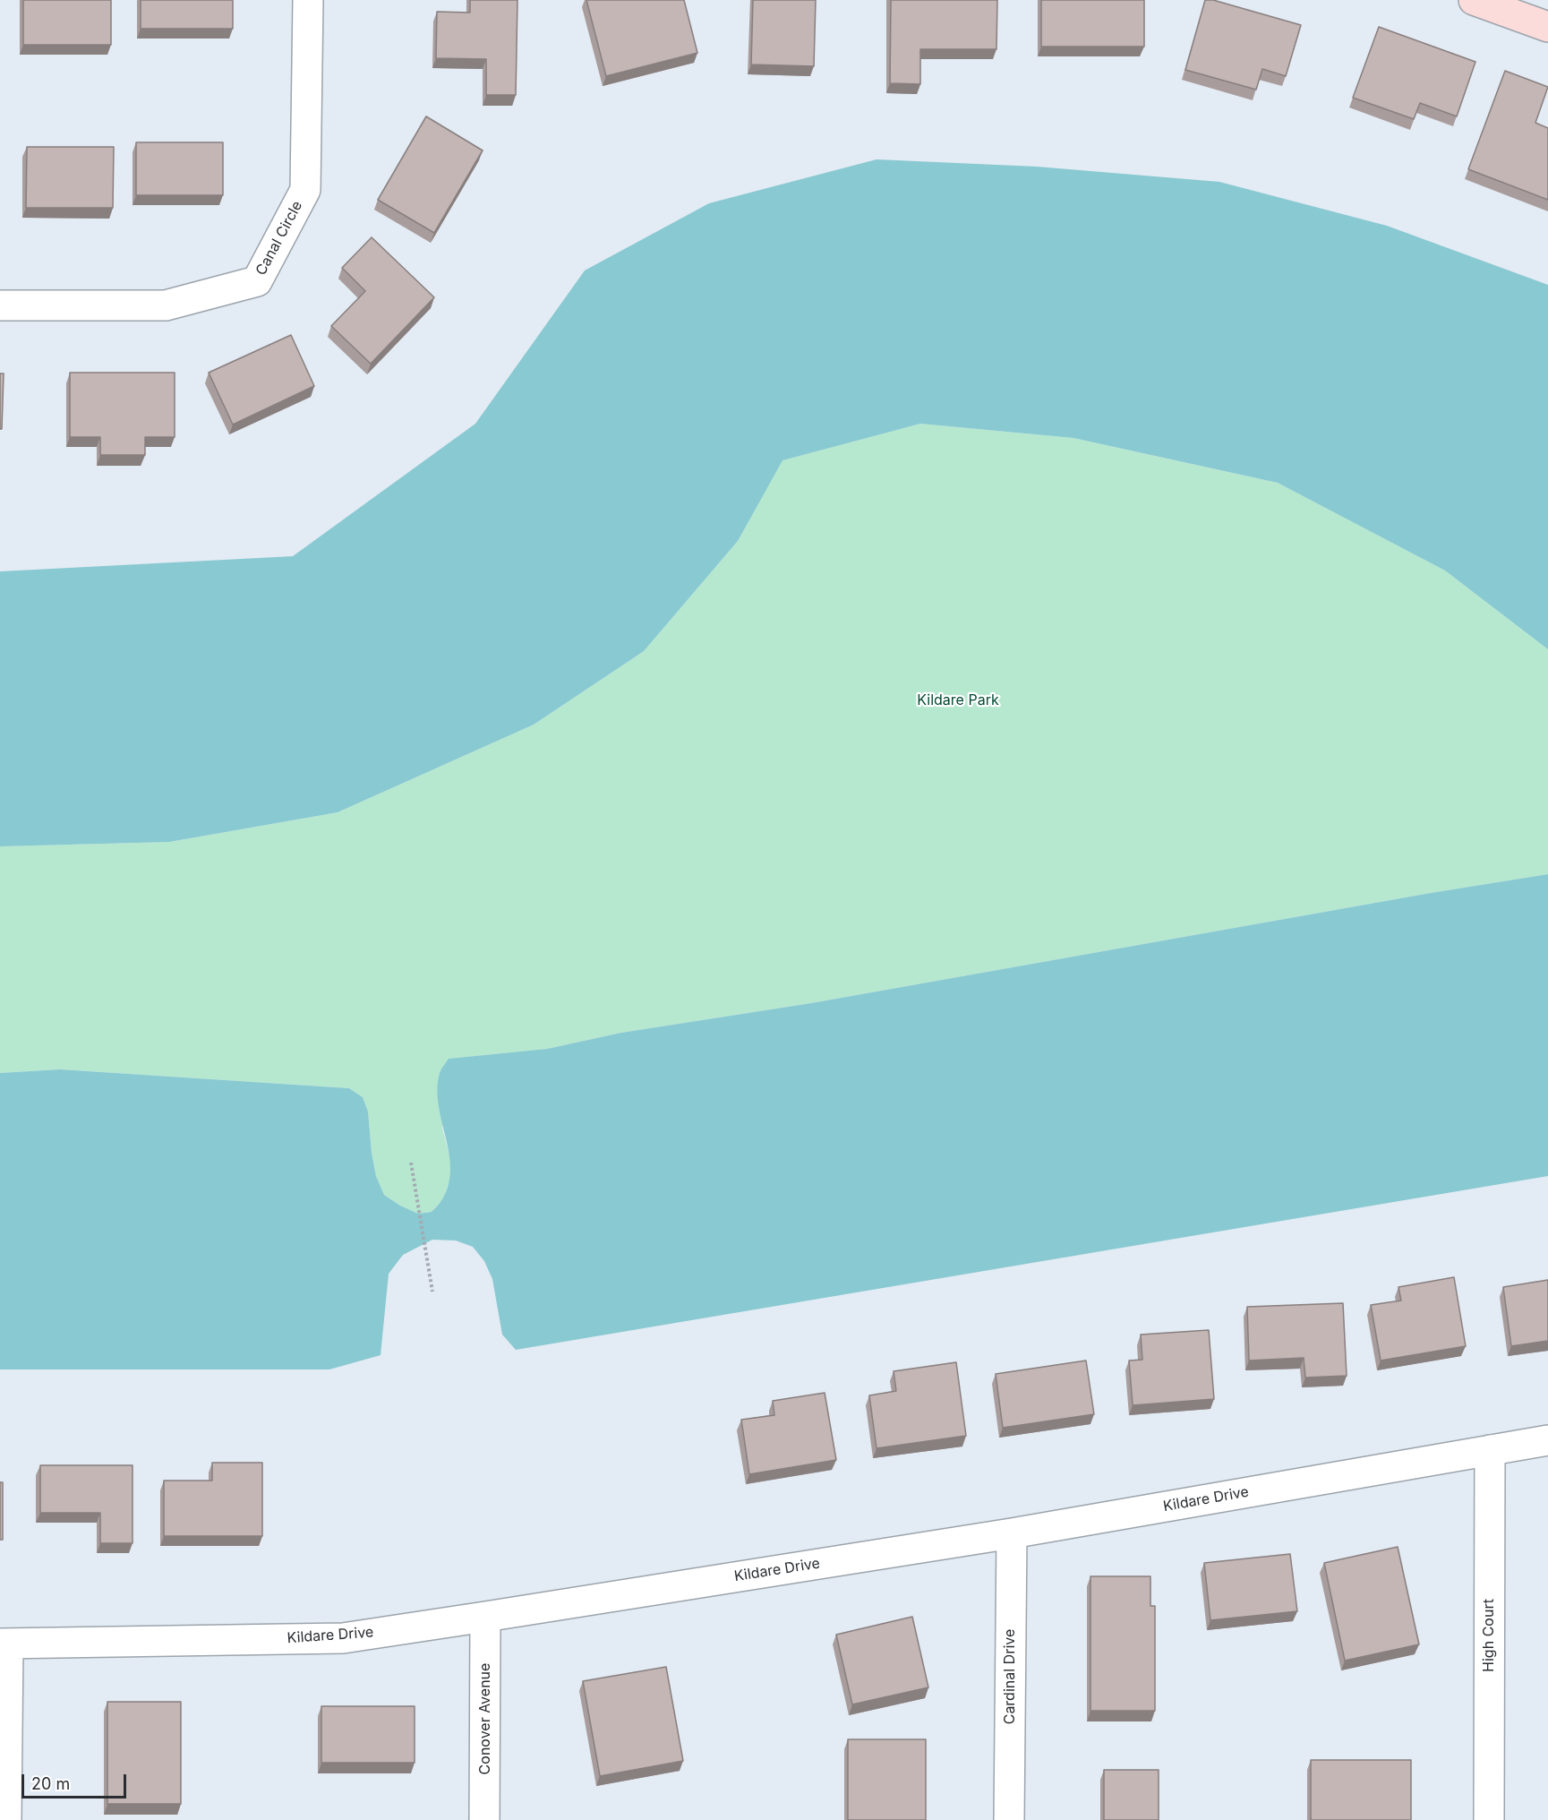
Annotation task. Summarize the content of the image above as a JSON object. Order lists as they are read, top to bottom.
{
  "streets": {
    "street": [
      "Canal Circle",
      "Kildare Drive",
      "High Court",
      "Cardinal Drive",
      "Conover Avenue"
    ]
  },
  "crossings": [
    ["Kildare Drive", "High Court"],
    ["Kildare Drive", "Cardinal Drive"],
    ["Kildare Drive", "Conover Avenue"]
  ],
  "parks": ["Kildare Park"],
  "scale_bar": "20 m"
}
